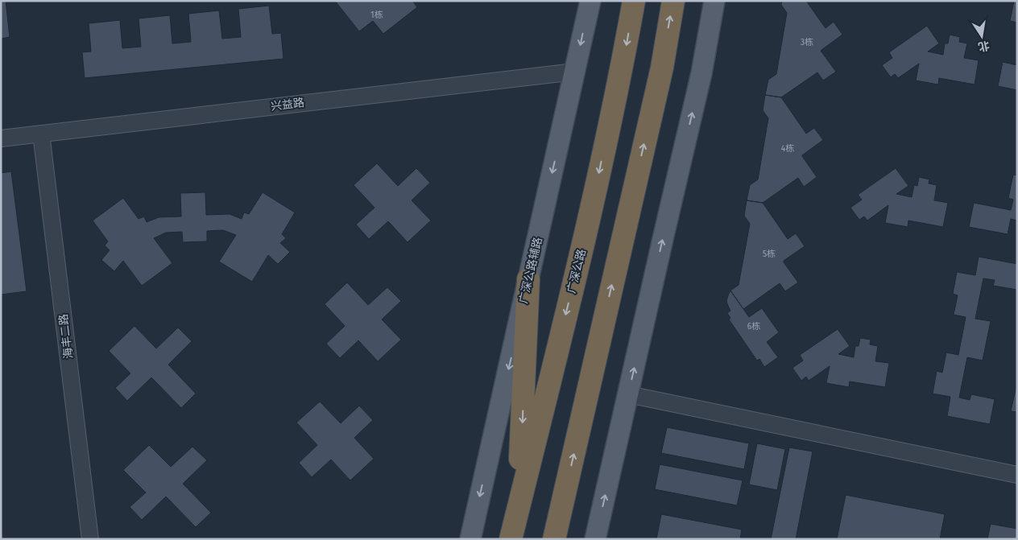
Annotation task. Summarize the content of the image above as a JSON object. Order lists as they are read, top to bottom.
{
  "streets": {
    "highway": ["广深公路"],
    "main road": ["广深公路辅路"],
    "street": ["兴益路", "海丰二路"]
  },
  "crossings": [
    ["兴益路", "广深公路辅路"],
    ["兴益路", "海丰二路"]
  ],
  "house_numbers": [
    "1栋",
    "3栋",
    "4栋",
    "5栋",
    "6栋"
  ],
  "north": "bottom"
}
